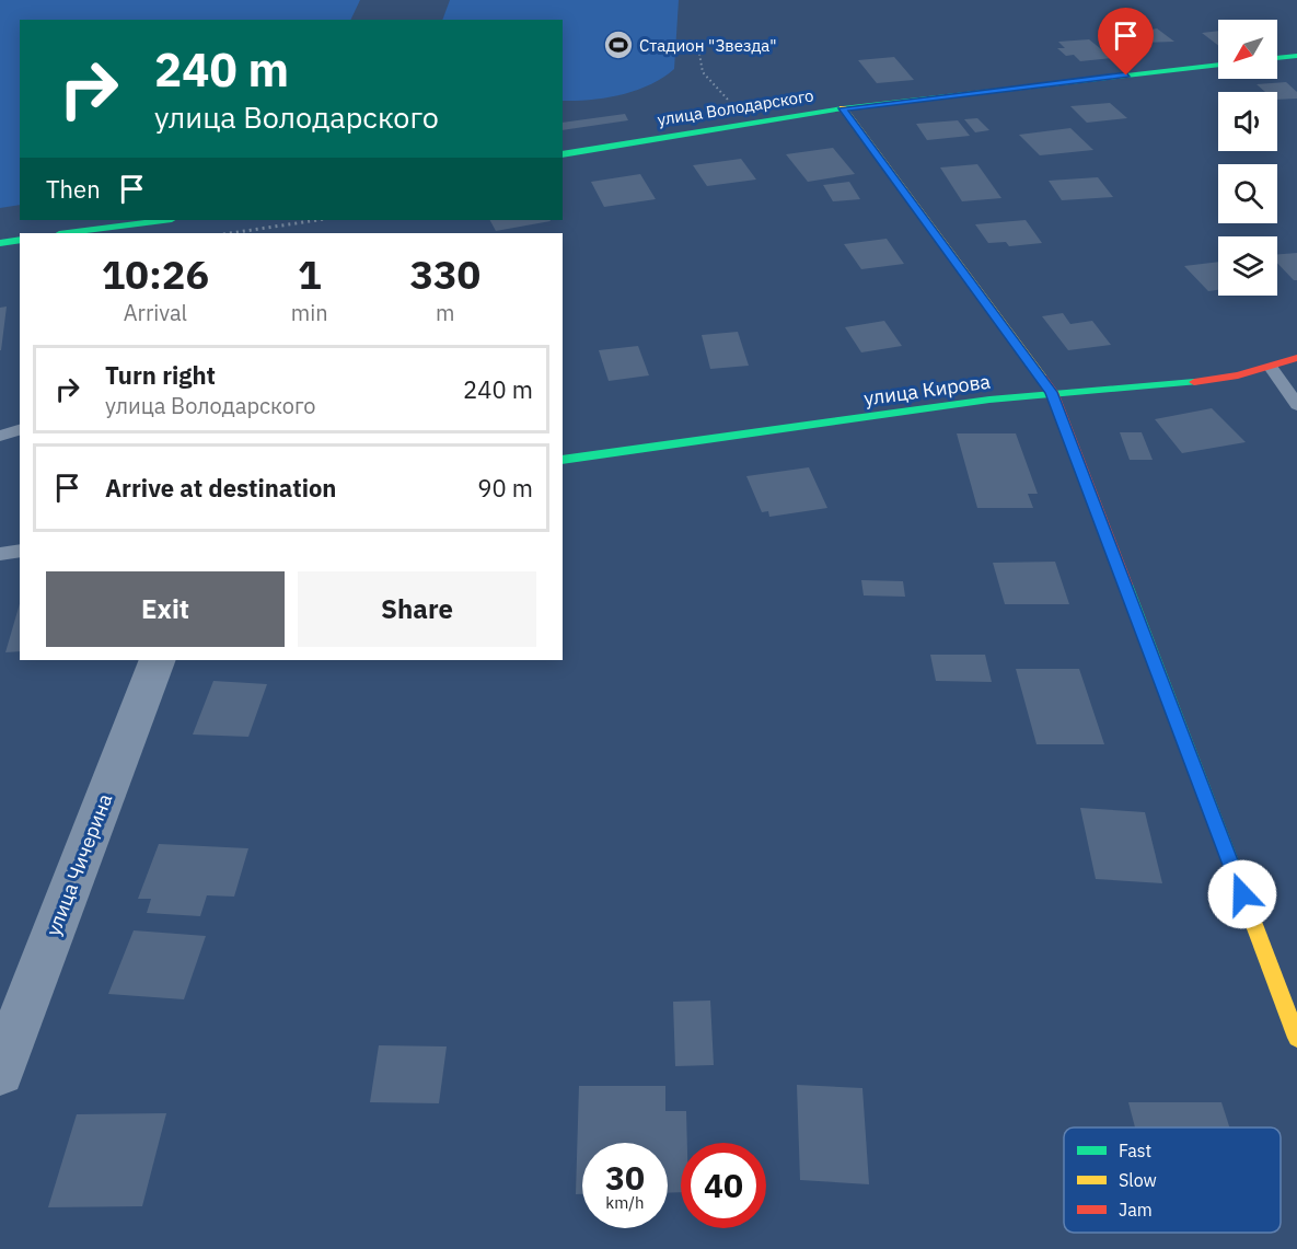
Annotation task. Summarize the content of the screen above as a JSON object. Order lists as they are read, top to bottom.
{
  "streets": {
    "street": ["улица Володарского", "улица Кирова", "улица Чичерина"]
  },
  "places": {
    "sports": ["Стадион \"Звезда\""]
  },
  "legend": ["Fast", "Slow", "Jam"],
  "north": "bottom left",
  "page": {
    "turn": ["240 m", "улица Володарского"],
    "then": "Then",
    "eta": [
      "10:26",
      "Arrival",
      "1",
      "min",
      "330",
      "m"
    ],
    "list": [
      {
        "name": "Turn right",
        "note": "улица Володарского",
        "value": "240 m"
      },
      {
        "name": "Arrive at destination",
        "value": "90 m"
      }
    ],
    "buttons": ["Exit", "Share"],
    "speed": "30 km/h",
    "limit": "40"
  }
}
